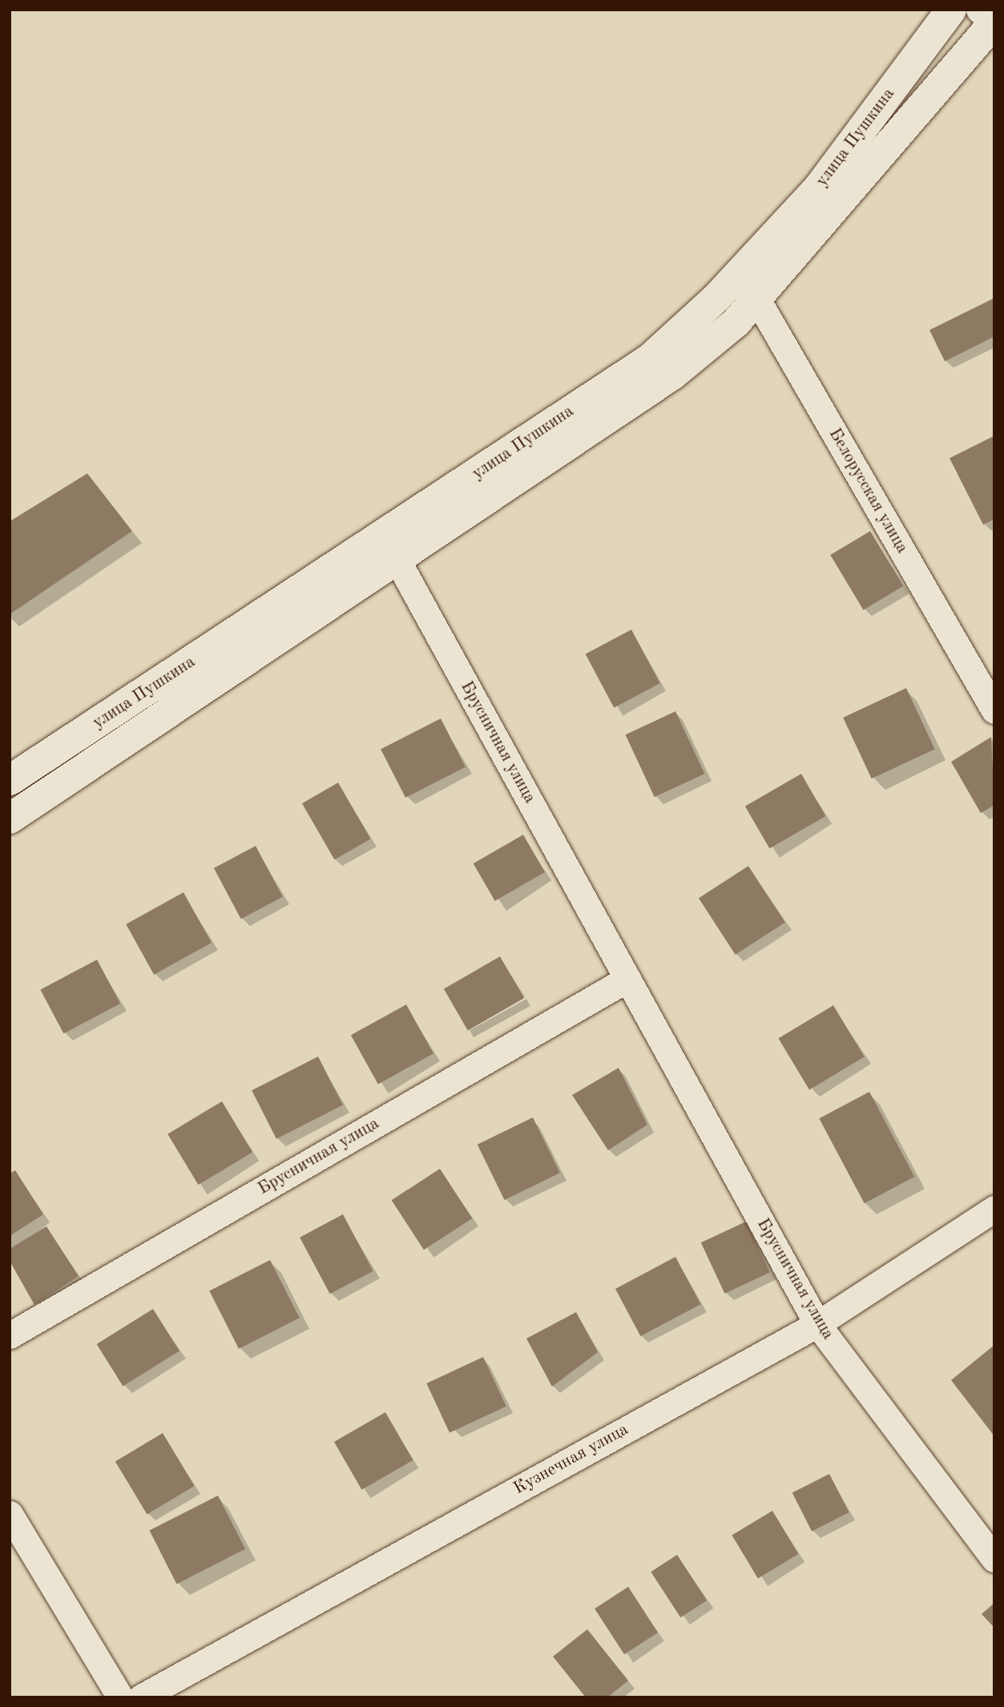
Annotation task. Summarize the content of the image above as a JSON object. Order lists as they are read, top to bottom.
{
  "streets": {
    "street": [
      "улица Пушкина",
      "Белорусская улица",
      "Брусничная улица",
      "Кузнечная улица"
    ]
  },
  "crossings": [
    ["улица Пушкина", "Белорусская улица"],
    ["улица Пушкина", "Брусничная улица"],
    ["Брусничная улица", "Кузнечная улица"]
  ]
}
